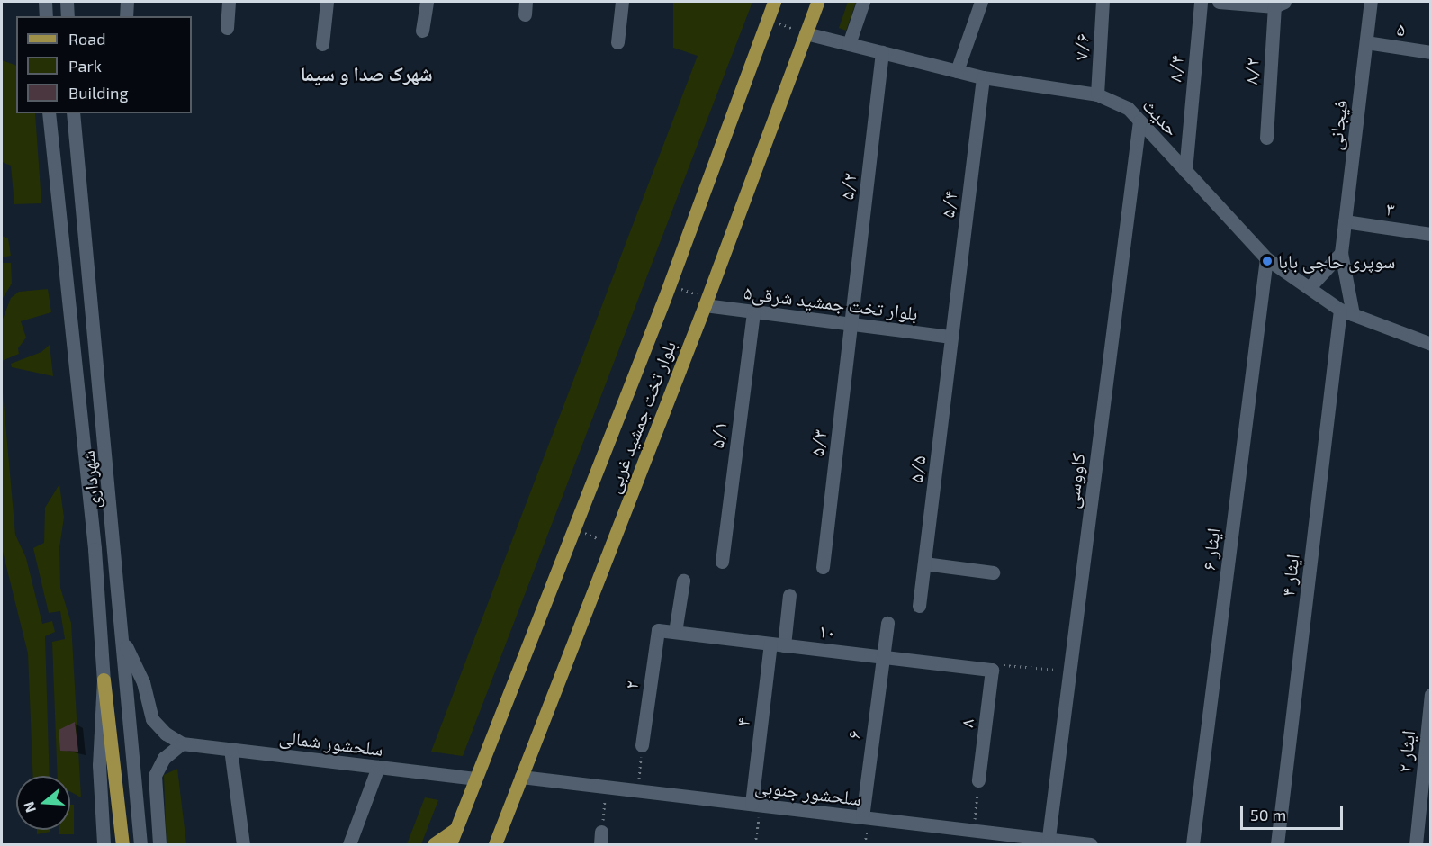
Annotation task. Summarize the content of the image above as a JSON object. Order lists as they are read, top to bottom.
{
  "streets": {
    "main road": ["بلوار تخت جمشید غربی"],
    "street": [
      "۵",
      "۷/۶",
      "۸/۴",
      "۸/۲",
      "حدیث",
      "فیجانی",
      "۵/۲",
      "۵/۴",
      "۳",
      "بلوار تخت جمشید شرقی۵",
      "۵/۱",
      "۵/۳",
      "۵/۵",
      "شهرداری",
      "کاووسی",
      "ایثار ۶",
      "ایثار ۴",
      "۱۰",
      "۲",
      "۴",
      "۸",
      "۶",
      "سلحشور شمالی",
      "ایثار ۲",
      "سلحشور جنوبی"
    ]
  },
  "crossings": [
    ["۵", "فیجانی"],
    ["۷/۶", "حدیث"],
    ["۸/۴", "حدیث"],
    ["حدیث", "۵/۲"],
    ["حدیث", "۵/۴"],
    ["حدیث", "بلوار تخت جمشید غربی"],
    ["حدیث", "کاووسی"],
    ["حدیث", "ایثار ۶"],
    ["حدیث", "ایثار ۴"],
    ["فیجانی", "۳"],
    ["فیجانی", "ایثار ۴"],
    ["۵/۲", "بلوار تخت جمشید شرقی۵"],
    ["۵/۲", "۵/۳"],
    ["۵/۴", "بلوار تخت جمشید شرقی۵"],
    ["۵/۴", "۵/۵"],
    ["بلوار تخت جمشید شرقی۵", "بلوار تخت جمشید غربی"],
    ["بلوار تخت جمشید شرقی۵", "۵/۱"],
    ["بلوار تخت جمشید شرقی۵", "۵/۳"],
    ["بلوار تخت جمشید شرقی۵", "۵/۵"],
    ["بلوار تخت جمشید غربی", "سلحشور شمالی"],
    ["بلوار تخت جمشید غربی", "سلحشور جنوبی"],
    ["کاووسی", "سلحشور جنوبی"],
    ["۱۰", "۲"],
    ["۱۰", "۴"],
    ["۱۰", "۸"],
    ["۱۰", "۶"],
    ["۴", "سلحشور جنوبی"],
    ["۶", "سلحشور جنوبی"]
  ],
  "districts": ["شهرک صدا و سیما"],
  "places": ["سوپری حاجی بابا"],
  "legend": ["Road", "Park", "Building"],
  "scale_bar": "50 m",
  "north": "left"
}
